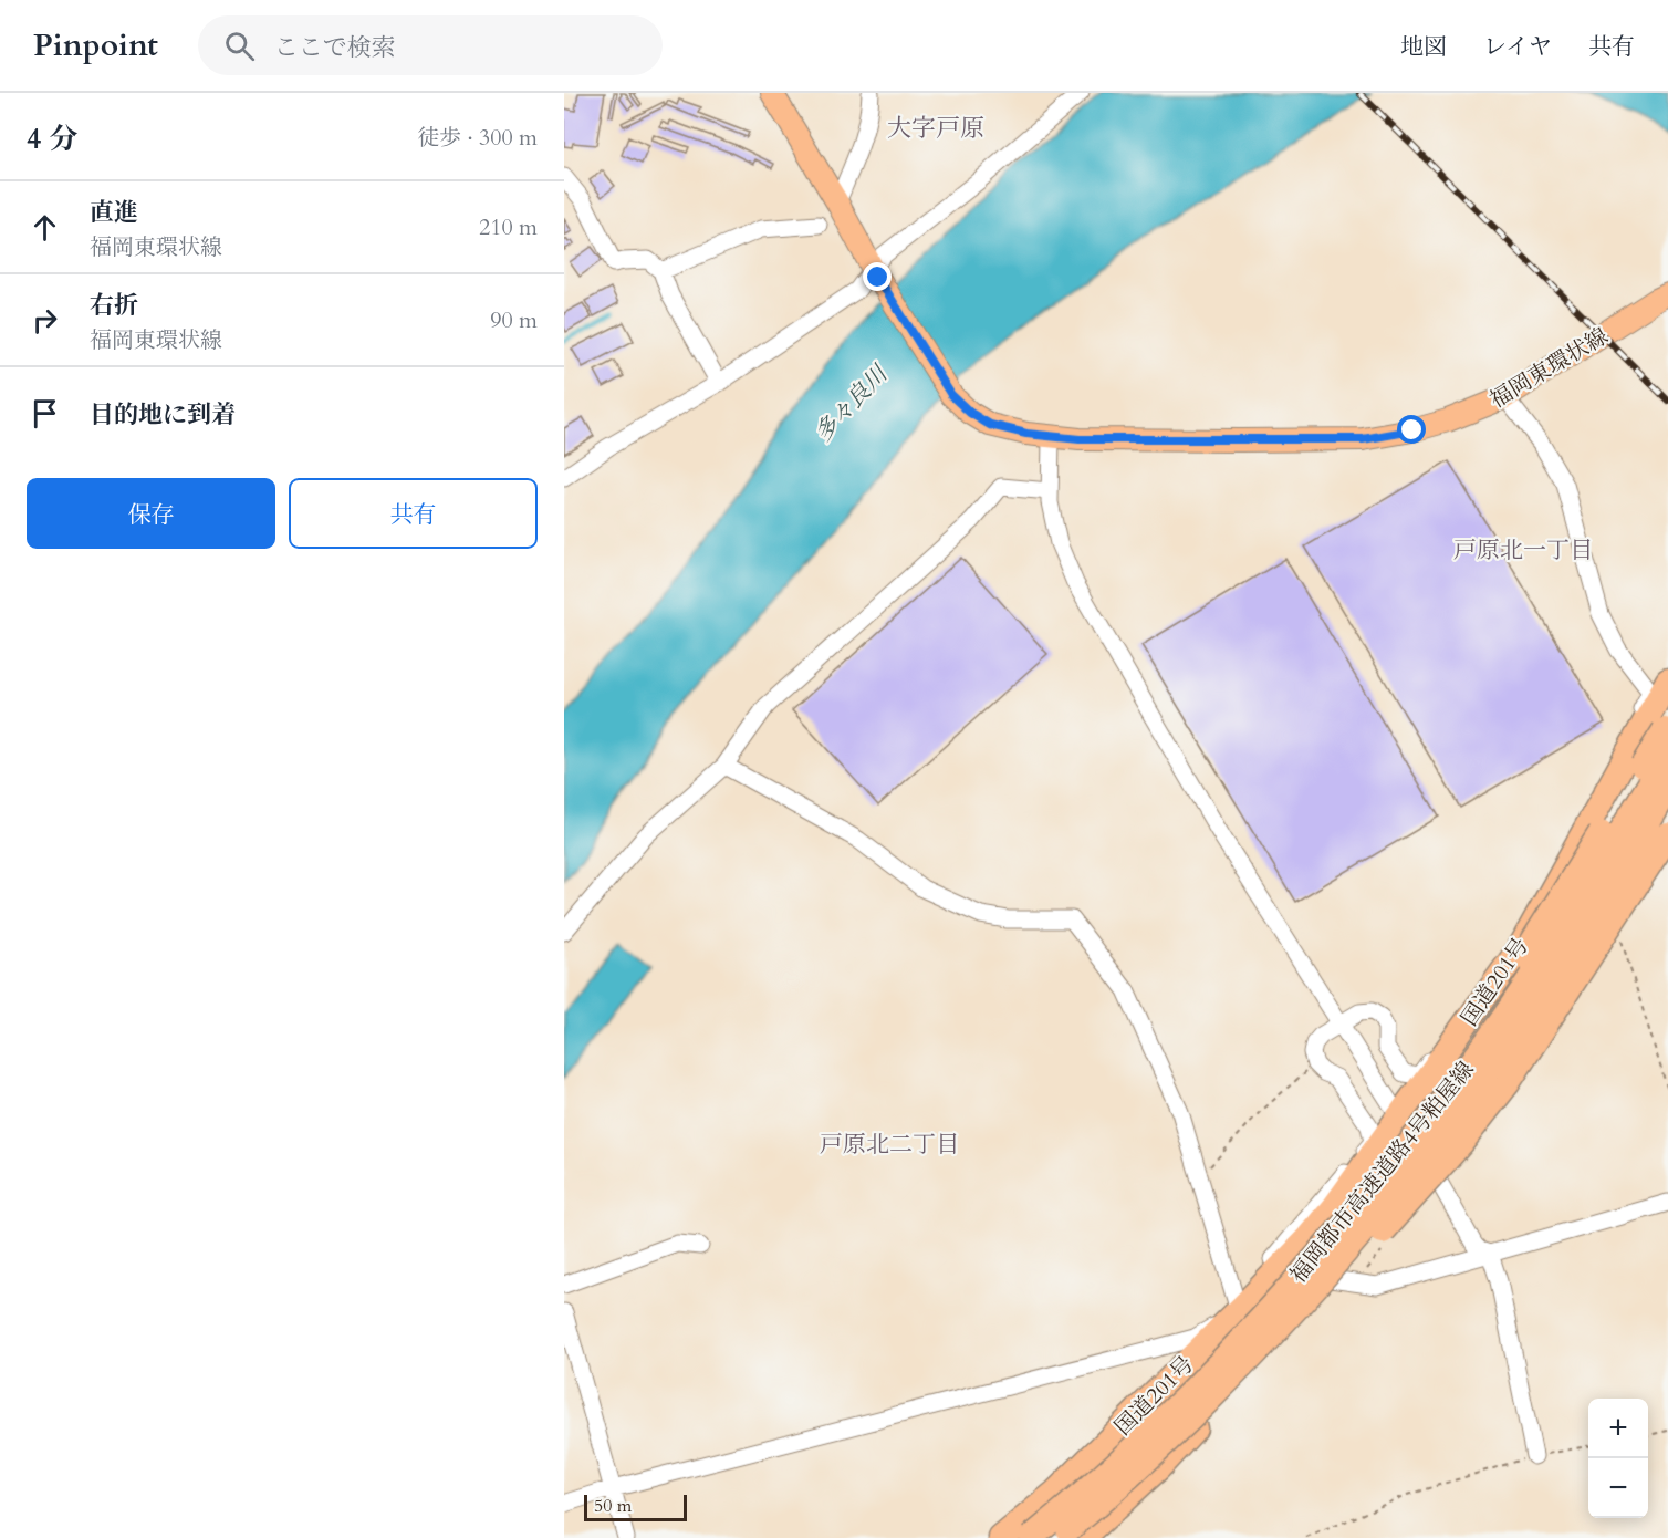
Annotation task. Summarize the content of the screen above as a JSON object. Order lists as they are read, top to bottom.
{
  "streets": {
    "highway": ["国道201号", "福岡都市高速道路4号粕屋線"],
    "main road": ["福岡東環状線"]
  },
  "districts": ["大字戸原", "戸原北一丁目", "戸原北二丁目"],
  "water": ["多々良川"],
  "scale_bar": "50 m",
  "page": {
    "header": "Pinpoint",
    "search": "ここで検索",
    "nav": ["地図", "レイヤ", "共有"],
    "heading": ["4 分", "徒歩 · 300 m"],
    "list": [
      ["直進", "福岡東環状線", "210 m"],
      ["右折", "福岡東環状線", "90 m"],
      "目的地に到着"
    ],
    "buttons": ["保存", "共有"],
    "map_buttons": ["+", "−"],
    "scale": "50 m"
  }
}
